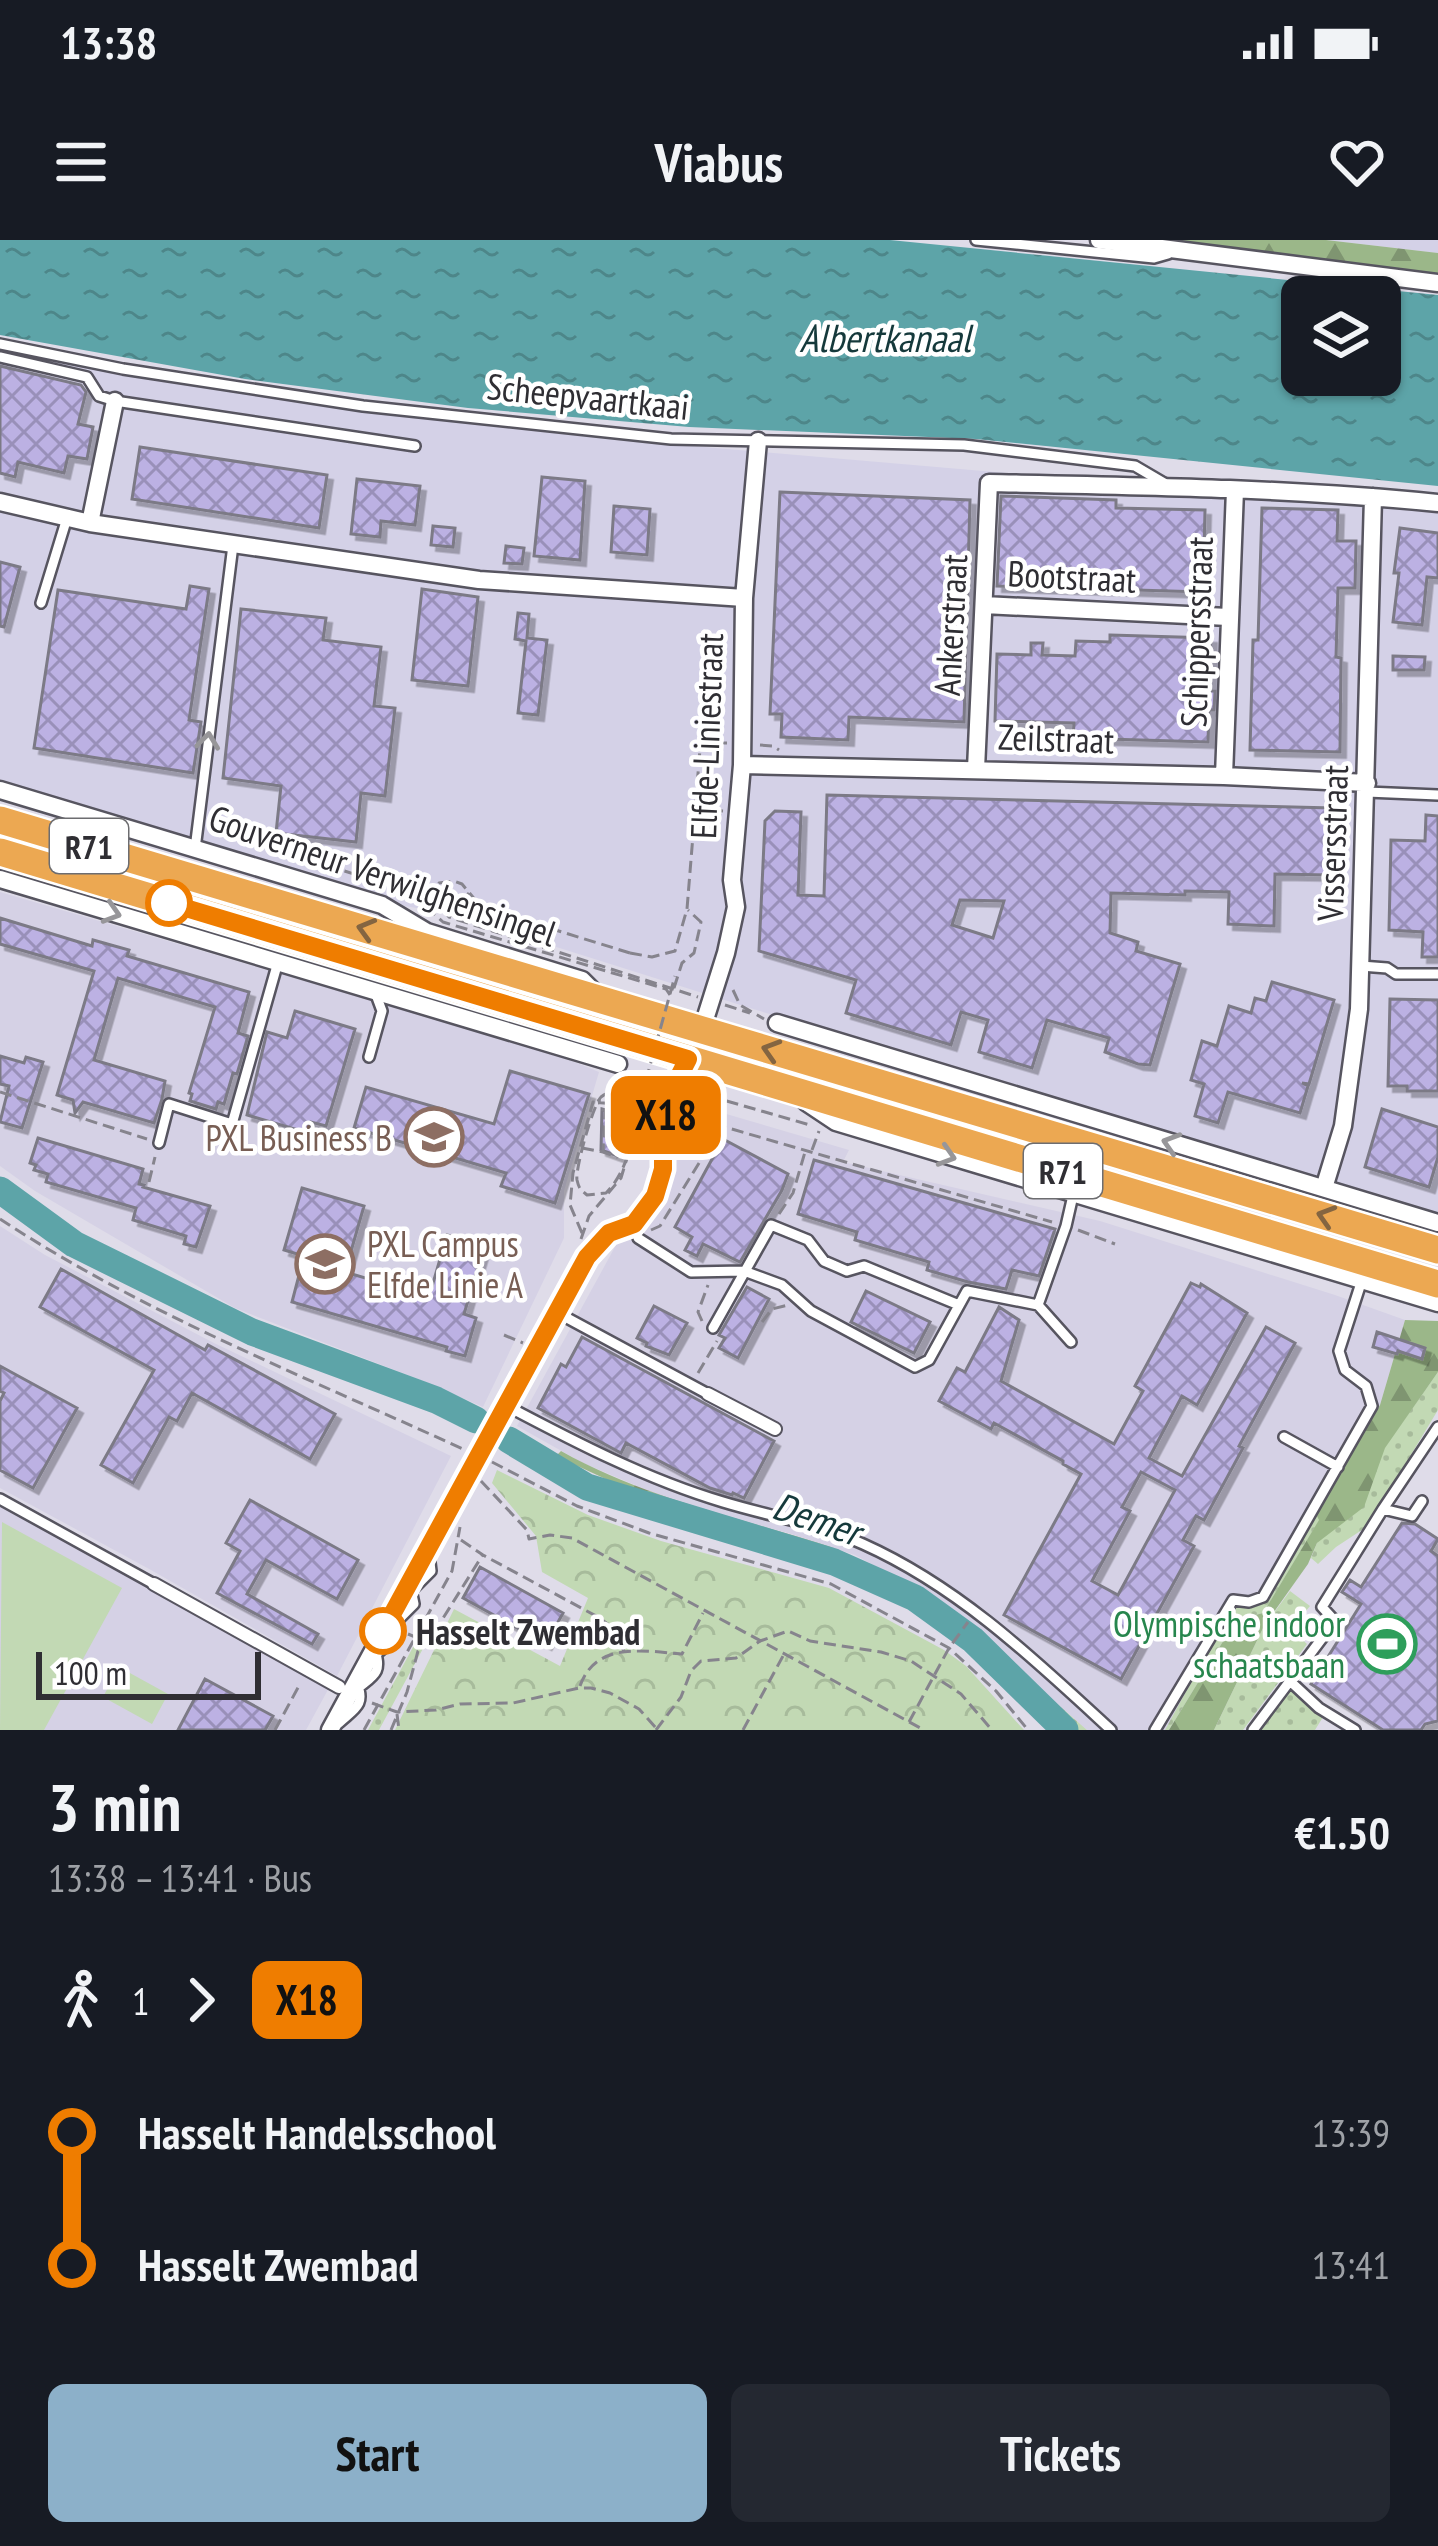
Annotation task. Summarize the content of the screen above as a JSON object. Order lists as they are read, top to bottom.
{
  "streets": {
    "highway": ["R71", "Gouverneur Verwilghensingel"],
    "street": [
      "Scheepvaartkaai",
      "Bootstraat",
      "Ankerstraat",
      "Schippersstraat",
      "Elfde-Liniestraat",
      "Zeilstraat",
      "Vissersstraat"
    ]
  },
  "crossings": [
    ["Scheepvaartkaai", "Ankerstraat"],
    ["Scheepvaartkaai", "Schippersstraat"],
    ["Scheepvaartkaai", "Elfde-Liniestraat"],
    ["Scheepvaartkaai", "Vissersstraat"],
    ["Bootstraat", "Ankerstraat"],
    ["Bootstraat", "Schippersstraat"],
    ["Ankerstraat", "Zeilstraat"],
    ["Schippersstraat", "Zeilstraat"],
    ["Elfde-Liniestraat", "Zeilstraat"],
    ["Elfde-Liniestraat", "Gouverneur Verwilghensingel"],
    ["Zeilstraat", "Vissersstraat"],
    ["Vissersstraat", "Gouverneur Verwilghensingel"]
  ],
  "water": ["Albertkanaal", "Demer"],
  "places": {
    "school or university": ["PXL Business B", "PXL Campus Elfde Linie A"],
    "other": ["Hasselt Zwembad"],
    "sports": ["Olympische indoor schaatsbaan"]
  },
  "lines": ["bus line X18"],
  "scale_bar": "100 m",
  "page": {
    "status": "13:38",
    "header": "Viabus",
    "on_map": "X18",
    "scale": "100 m",
    "heading": ["3 min", "13:38 – 13:41 · Bus", "€1.50"],
    "legs": ["1", "X18"],
    "list": [
      {
        "name": "Hasselt Handelsschool",
        "value": "13:39"
      },
      {
        "name": "Hasselt Zwembad",
        "value": "13:41"
      }
    ],
    "buttons": ["Start", "Tickets"]
  }
}
